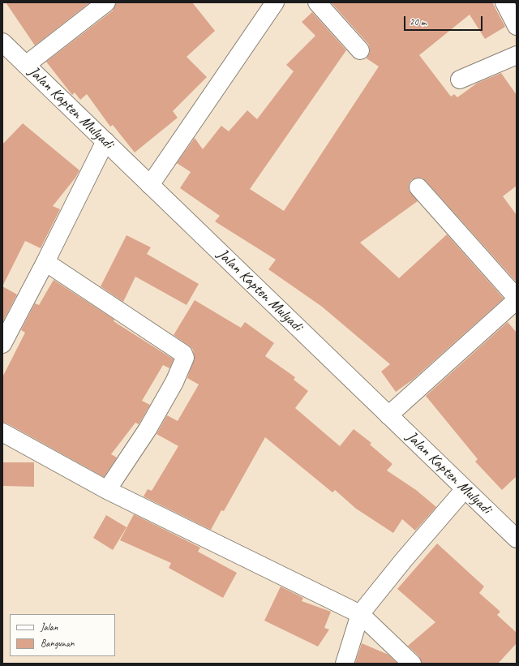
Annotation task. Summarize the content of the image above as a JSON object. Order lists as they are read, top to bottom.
{
  "streets": {
    "street": ["Jalan Kapten Mulyadi"]
  },
  "legend": ["Jalan", "Bangunan"],
  "scale_bar": "20 m"
}
